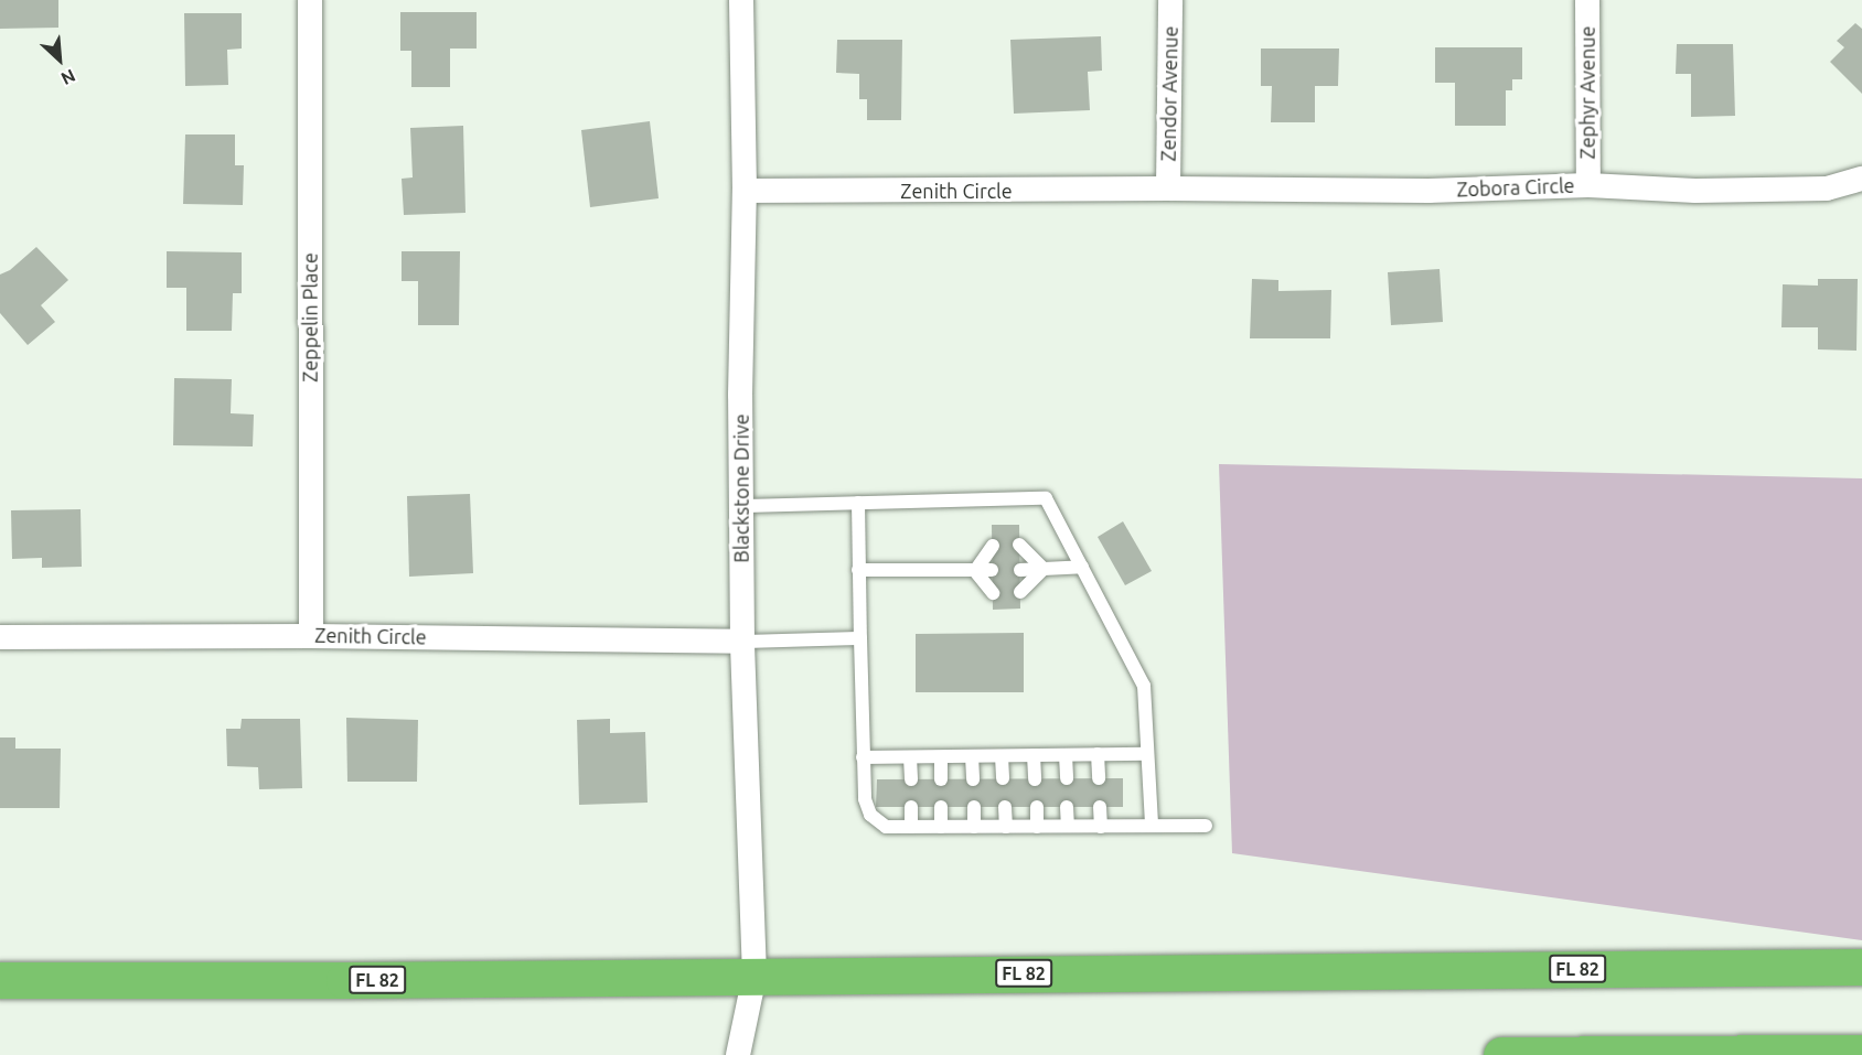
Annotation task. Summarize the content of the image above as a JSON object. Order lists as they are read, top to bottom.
{
  "streets": {
    "highway": ["FL 82"],
    "street": [
      "Zephyr Avenue",
      "Zendor Avenue",
      "Zobora Circle",
      "Zenith Circle",
      "Zeppelin Place",
      "Blackstone Drive"
    ]
  },
  "crossings": [
    ["Zephyr Avenue", "Zobora Circle"],
    ["Zendor Avenue", "Zobora Circle"],
    ["Zendor Avenue", "Zenith Circle"],
    ["Zobora Circle", "Zenith Circle"],
    ["Zenith Circle", "Zeppelin Place"],
    ["Zenith Circle", "Blackstone Drive"],
    ["Blackstone Drive", "FL 82"]
  ],
  "north": "bottom right"
}
